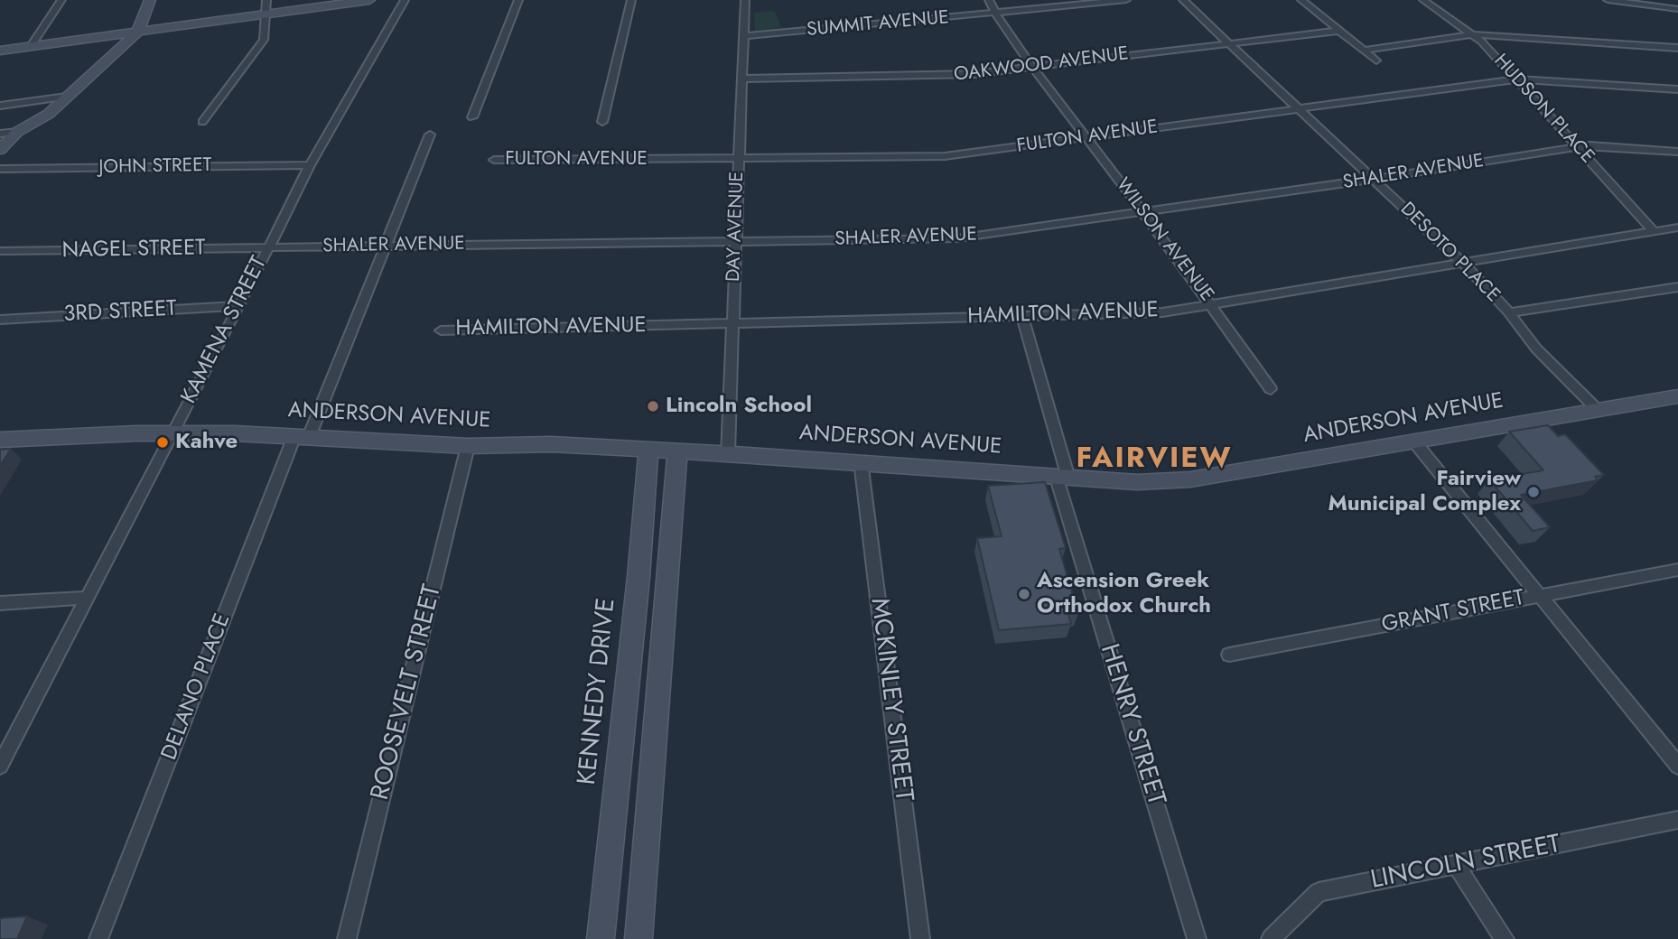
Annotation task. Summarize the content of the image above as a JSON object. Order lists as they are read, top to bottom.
{
  "streets": {
    "main road": ["ANDERSON AVENUE", "KENNEDY DRIVE"],
    "street": [
      "SUMMIT AVENUE",
      "OAKWOOD AVENUE",
      "HUDSON PLACE",
      "FULTON AVENUE",
      "JOHN STREET",
      "SHALER AVENUE",
      "DAY AVENUE",
      "WILSON AVENUE",
      "NAGEL STREET",
      "DESOTO PLACE",
      "3RD STREET",
      "HAMILTON AVENUE",
      "KAMENA STREET",
      "GRANT STREET",
      "DELANO PLACE",
      "ROOSEVELT STREET",
      "MCKINLEY STREET",
      "HENRY STREET",
      "LINCOLN STREET"
    ]
  },
  "crossings": [
    ["SUMMIT AVENUE", "DAY AVENUE"],
    ["SUMMIT AVENUE", "WILSON AVENUE"],
    ["OAKWOOD AVENUE", "DAY AVENUE"],
    ["OAKWOOD AVENUE", "WILSON AVENUE"],
    ["OAKWOOD AVENUE", "DESOTO PLACE"],
    ["HUDSON PLACE", "FULTON AVENUE"],
    ["HUDSON PLACE", "SHALER AVENUE"],
    ["HUDSON PLACE", "HAMILTON AVENUE"],
    ["FULTON AVENUE", "DAY AVENUE"],
    ["FULTON AVENUE", "WILSON AVENUE"],
    ["FULTON AVENUE", "DESOTO PLACE"],
    ["JOHN STREET", "KAMENA STREET"],
    ["SHALER AVENUE", "DAY AVENUE"],
    ["SHALER AVENUE", "WILSON AVENUE"],
    ["SHALER AVENUE", "NAGEL STREET"],
    ["SHALER AVENUE", "DESOTO PLACE"],
    ["SHALER AVENUE", "KAMENA STREET"],
    ["SHALER AVENUE", "DELANO PLACE"],
    ["DAY AVENUE", "HAMILTON AVENUE"],
    ["DAY AVENUE", "ANDERSON AVENUE"],
    ["WILSON AVENUE", "HAMILTON AVENUE"],
    ["NAGEL STREET", "KAMENA STREET"],
    ["DESOTO PLACE", "HAMILTON AVENUE"],
    ["DESOTO PLACE", "ANDERSON AVENUE"],
    ["3RD STREET", "KAMENA STREET"],
    ["HAMILTON AVENUE", "HENRY STREET"],
    ["KAMENA STREET", "ANDERSON AVENUE"],
    ["ANDERSON AVENUE", "DELANO PLACE"],
    ["ANDERSON AVENUE", "KENNEDY DRIVE"],
    ["ANDERSON AVENUE", "ROOSEVELT STREET"],
    ["ANDERSON AVENUE", "MCKINLEY STREET"],
    ["ANDERSON AVENUE", "HENRY STREET"]
  ],
  "districts": ["FAIRVIEW"],
  "places": [
    "Lincoln School",
    "Kahve",
    "Fairview Municipal Complex",
    "Ascension Greek Orthodox Church"
  ]
}
